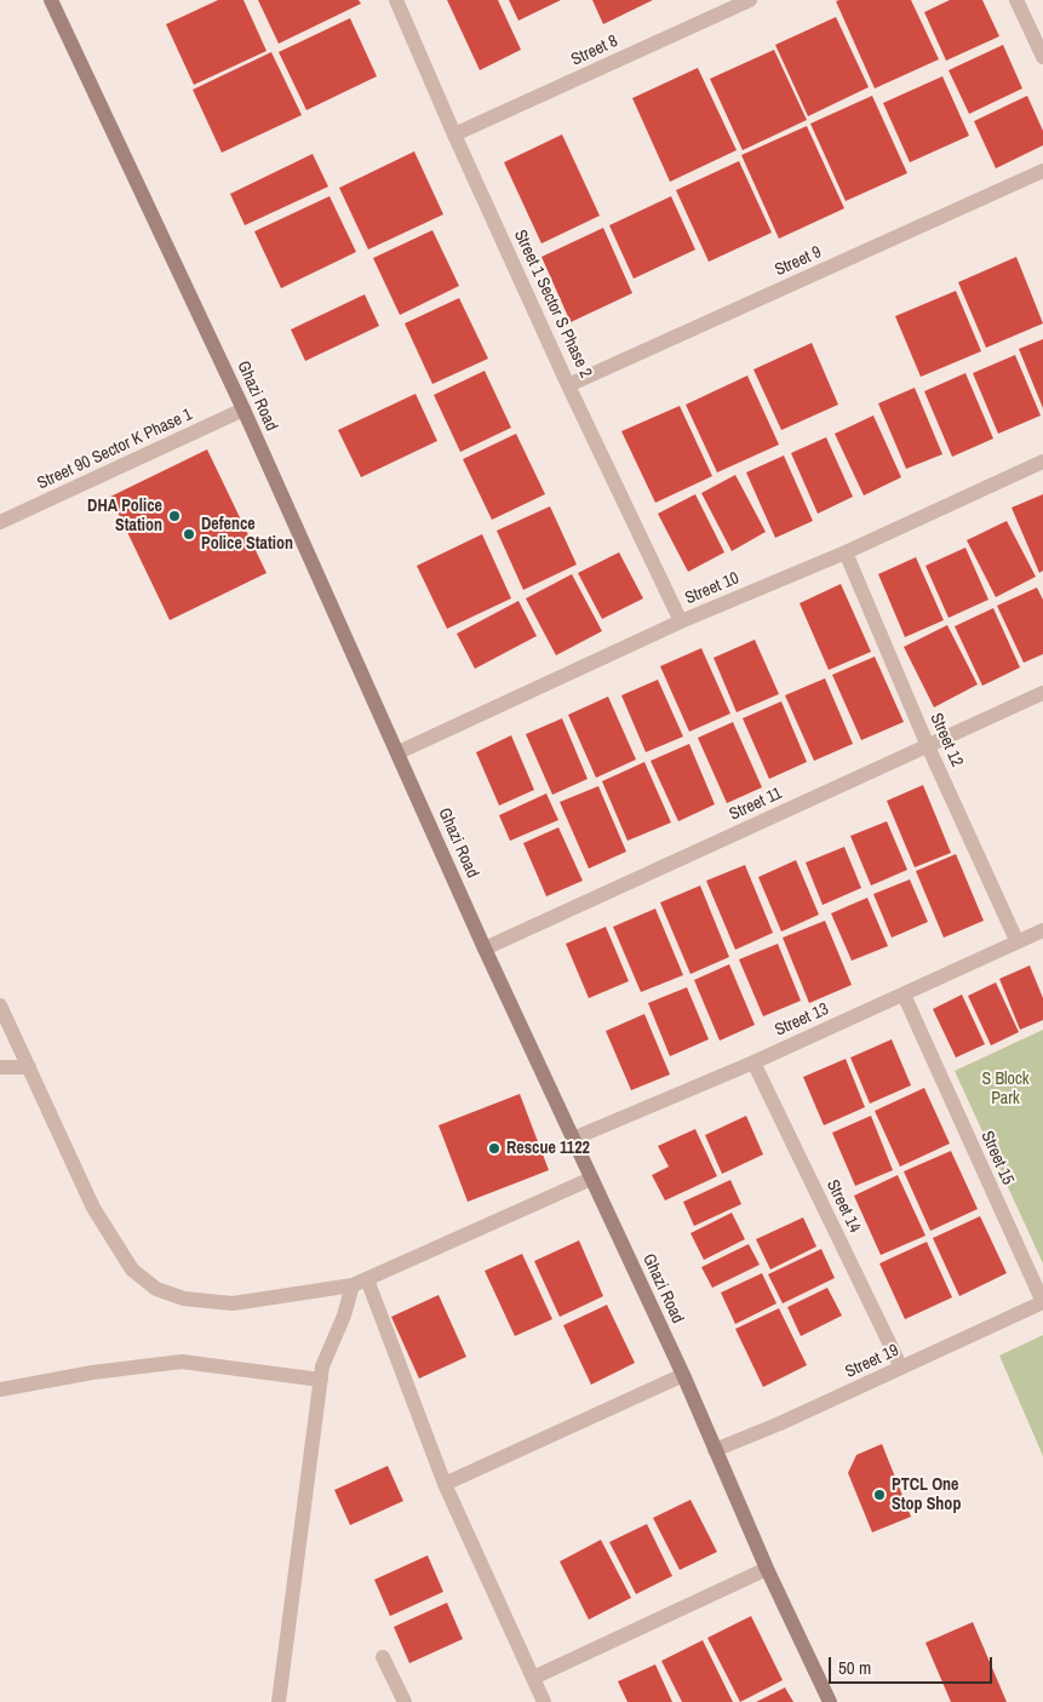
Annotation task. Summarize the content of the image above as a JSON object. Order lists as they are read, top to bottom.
{
  "streets": {
    "main road": ["Ghazi Road"],
    "street": [
      "Street 8",
      "Street 9",
      "Street 1 Sector S Phase 2",
      "Street 90 Sector K Phase 1",
      "Street 10",
      "Street 12",
      "Street 11",
      "Street 13",
      "Street 15",
      "Street 14",
      "Street 19"
    ]
  },
  "crossings": [
    ["Street 8", "Street 1 Sector S Phase 2"],
    ["Street 9", "Street 1 Sector S Phase 2"],
    ["Street 1 Sector S Phase 2", "Street 10"],
    ["Ghazi Road", "Street 90 Sector K Phase 1"],
    ["Ghazi Road", "Street 10"],
    ["Ghazi Road", "Street 11"],
    ["Ghazi Road", "Street 13"],
    ["Ghazi Road", "Street 19"],
    ["Street 10", "Street 12"],
    ["Street 12", "Street 11"],
    ["Street 12", "Street 13"],
    ["Street 13", "Street 15"],
    ["Street 13", "Street 14"],
    ["Street 15", "Street 19"],
    ["Street 14", "Street 19"]
  ],
  "parks": ["S Block Park"],
  "places": [
    "DHA Police Station",
    "Defence Police Station",
    "Rescue 1122",
    "PTCL One Stop Shop"
  ],
  "scale_bar": "50 m"
}
